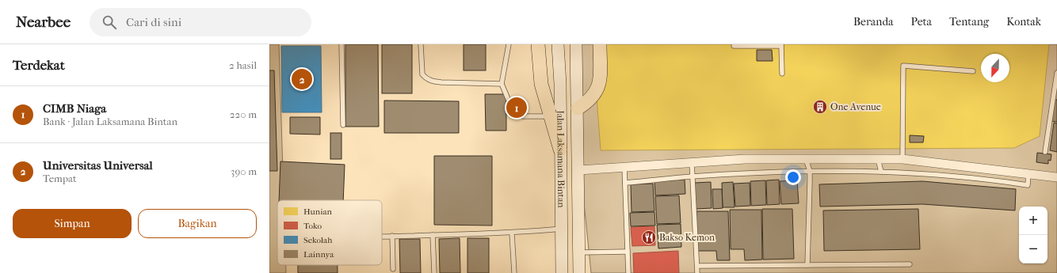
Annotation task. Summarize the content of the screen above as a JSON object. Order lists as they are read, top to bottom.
{
  "streets": {
    "main road": ["Jalan Laksamana Bintan"]
  },
  "places": {
    "building": ["One Avenue"],
    "restaurant": ["Bakso Kemon"]
  },
  "legend": [
    "Hunian",
    "Toko",
    "Sekolah",
    "Lainnya"
  ],
  "north": "bottom",
  "page": {
    "header": "Nearbee",
    "search": "Cari di sini",
    "nav": [
      "Beranda",
      "Peta",
      "Tentang",
      "Kontak"
    ],
    "heading": ["Terdekat", "2 hasil"],
    "pins": ["2", "1"],
    "list": [
      {
        "mark": "1",
        "name": "CIMB Niaga",
        "note": "Bank · Jalan Laksamana Bintan",
        "value": "220 m"
      },
      {
        "mark": "2",
        "name": "Universitas Universal",
        "note": "Tempat",
        "value": "390 m"
      }
    ],
    "buttons": ["Simpan", "Bagikan"],
    "map_buttons": ["+", "−"]
  }
}
